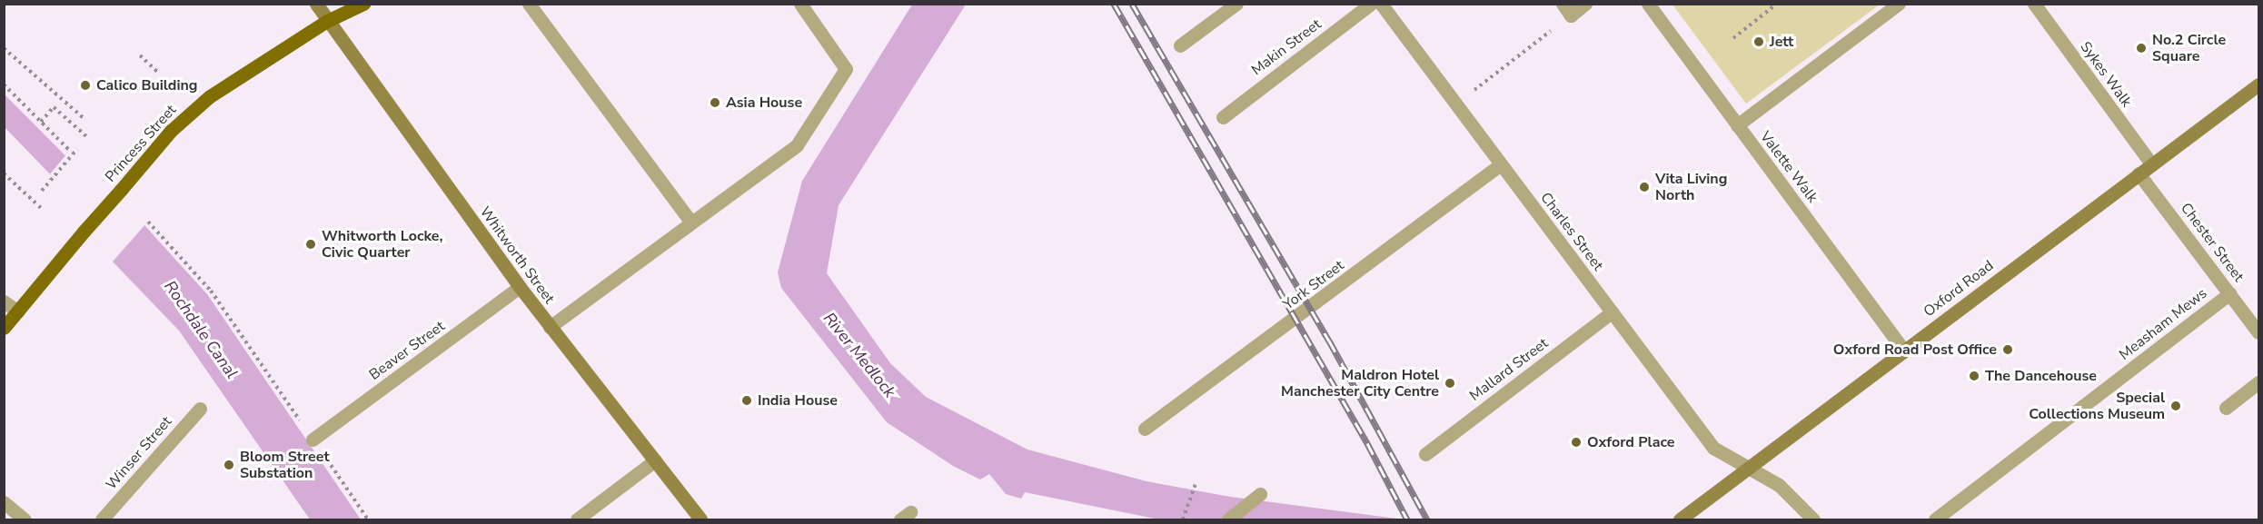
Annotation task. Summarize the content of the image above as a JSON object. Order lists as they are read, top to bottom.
{
  "streets": {
    "main road": ["Princess Street", "Whitworth Street", "Oxford Road"],
    "street": [
      "Makin Street",
      "Sykes Walk",
      "Valette Walk",
      "Charles Street",
      "Chester Street",
      "York Street",
      "Measham Mews",
      "Beaver Street",
      "Mallard Street",
      "Winser Street"
    ]
  },
  "crossings": [
    ["Sykes Walk", "Oxford Road"],
    ["Princess Street", "Whitworth Street"],
    ["Valette Walk", "Oxford Road"],
    ["Charles Street", "York Street"],
    ["Charles Street", "Oxford Road"],
    ["Charles Street", "Mallard Street"],
    ["Chester Street", "Oxford Road"],
    ["Chester Street", "Measham Mews"],
    ["Whitworth Street", "Beaver Street"]
  ],
  "water": ["Rochdale Canal", "River Medlock"],
  "places": [
    "Jett",
    "No.2 Circle Square",
    "Calico Building",
    "Asia House",
    "Vita Living North",
    "Whitworth Locke, Civic Quarter",
    "Oxford Road Post Office",
    "The Dancehouse",
    "Maldron Hotel Manchester City Centre",
    "India House",
    "Special Collections Museum",
    "Oxford Place",
    "Bloom Street Substation"
  ]
}
